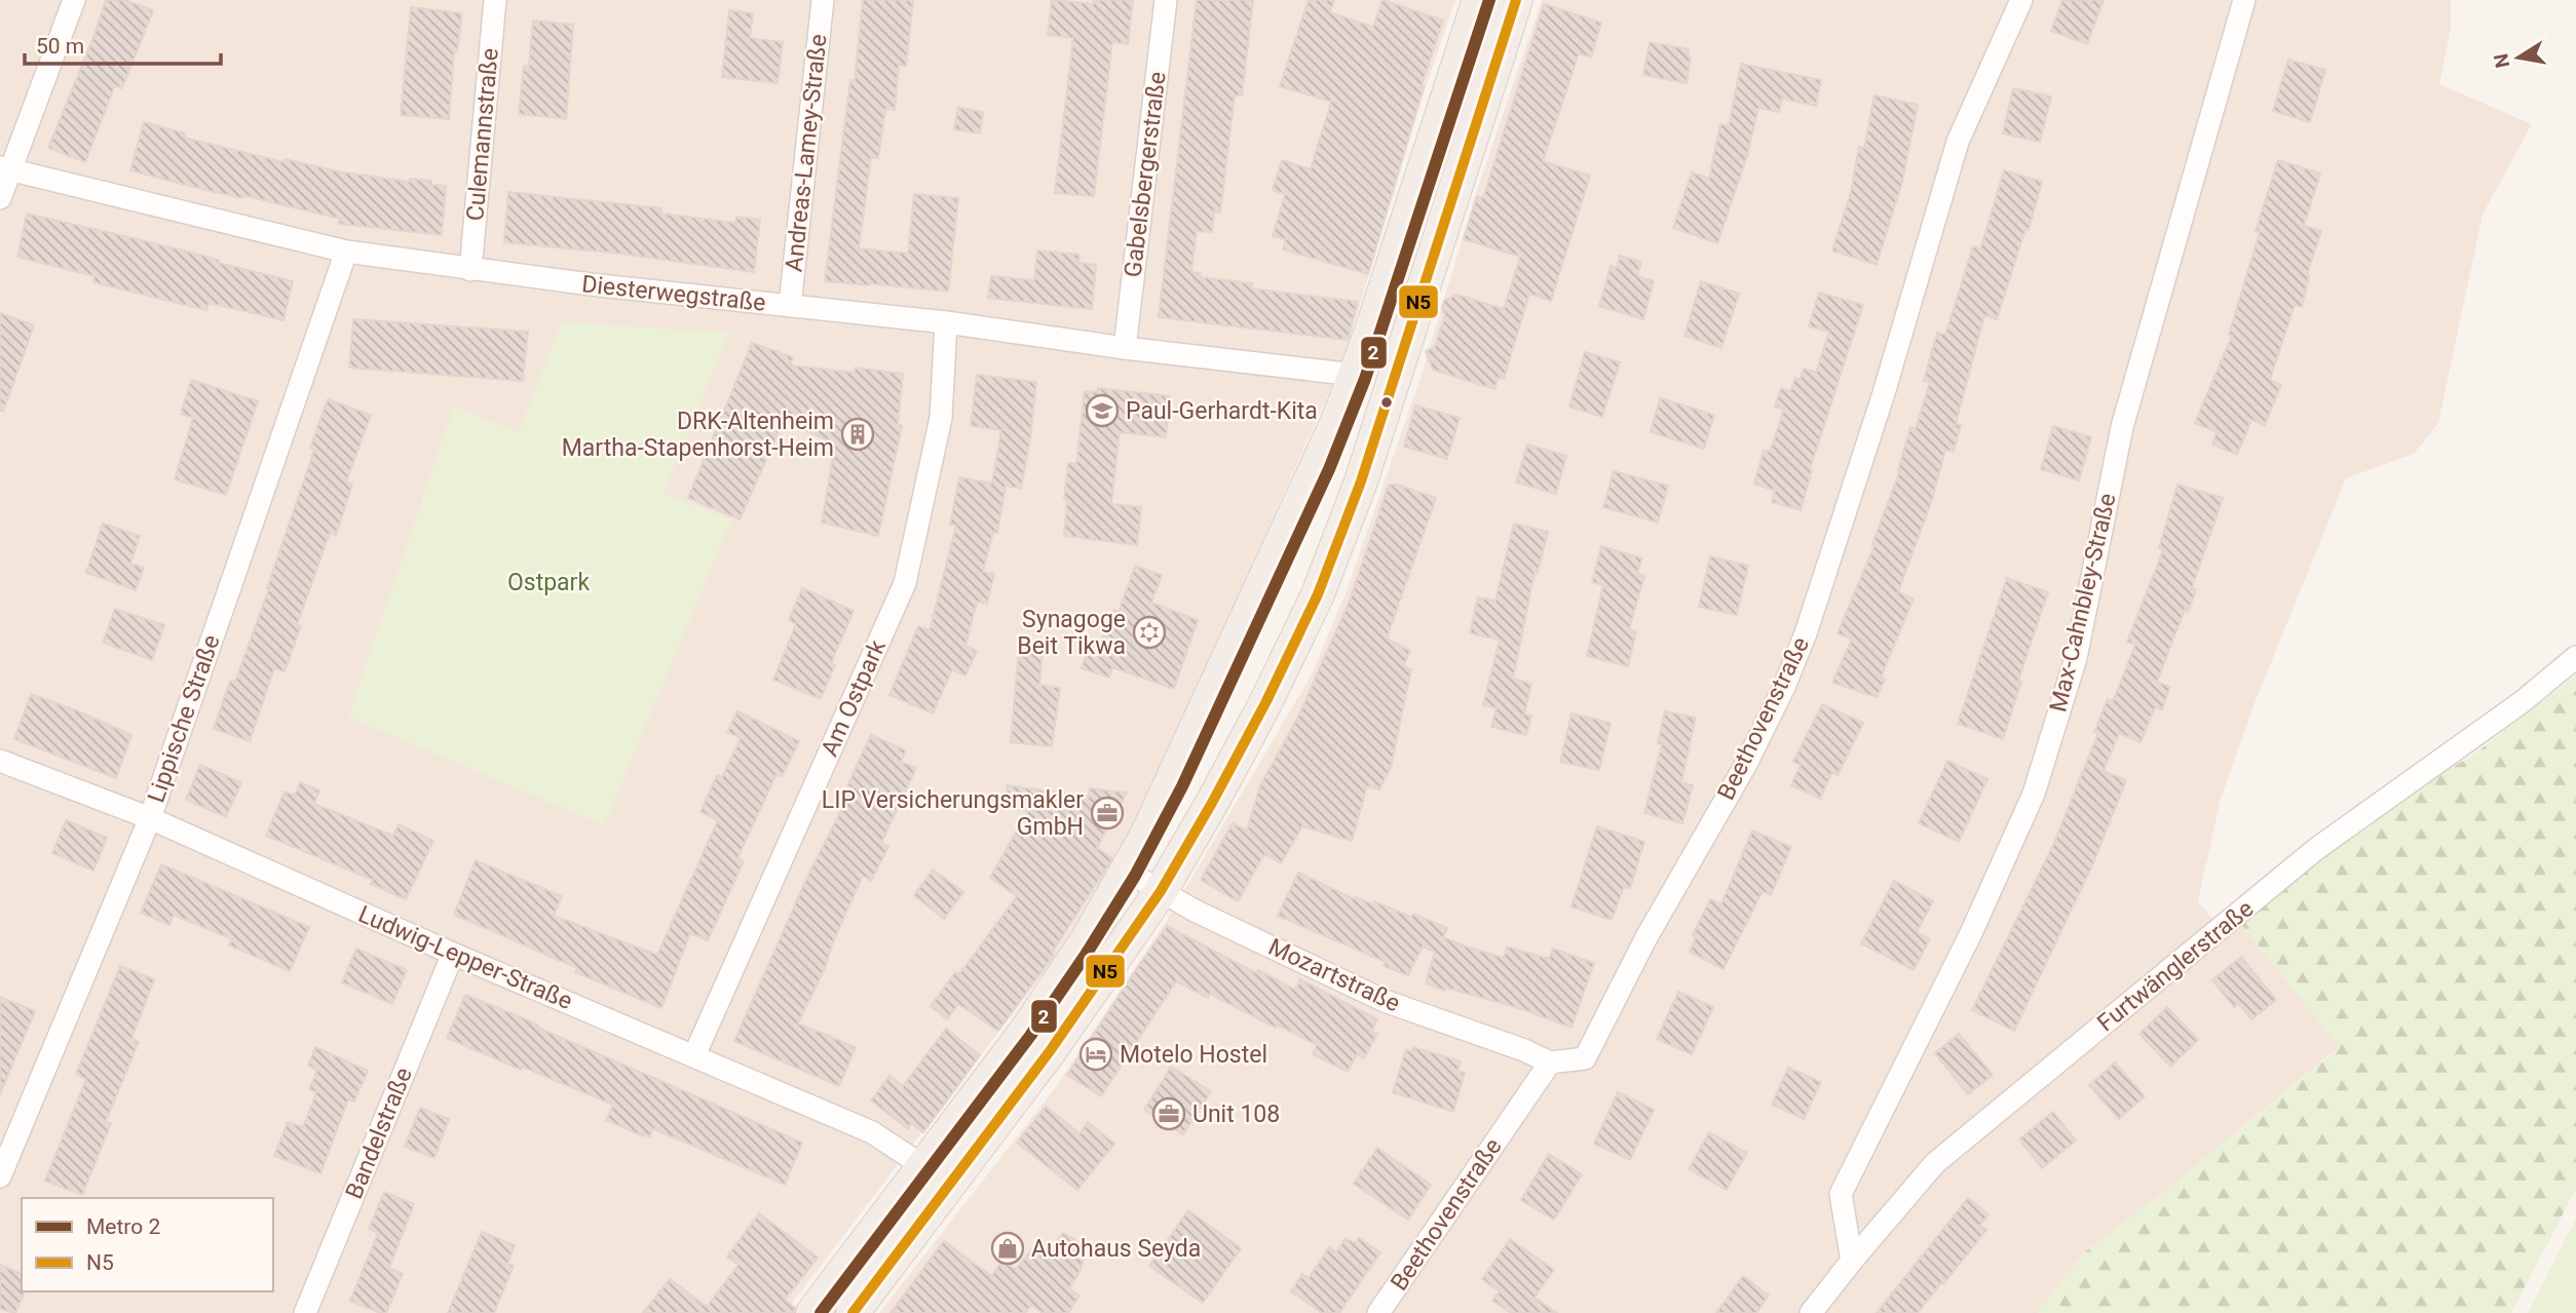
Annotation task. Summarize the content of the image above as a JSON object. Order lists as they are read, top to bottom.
{
  "streets": {
    "street": [
      "Culemannstraße",
      "Andreas-Lamey-Straße",
      "Gabelsbergerstraße",
      "Diesterwegstraße",
      "Max-Cahnbley-Straße",
      "Am Ostpark",
      "Lippische Straße",
      "Beethovenstraße",
      "Ludwig-Lepper-Straße",
      "Furtwänglerstraße",
      "Mozartstraße",
      "Bandelstraße"
    ]
  },
  "crossings": [
    ["Culemannstraße", "Diesterwegstraße"],
    ["Andreas-Lamey-Straße", "Diesterwegstraße"],
    ["Gabelsbergerstraße", "Diesterwegstraße"],
    ["Diesterwegstraße", "Am Ostpark"],
    ["Diesterwegstraße", "Lippische Straße"],
    ["Max-Cahnbley-Straße", "Furtwänglerstraße"],
    ["Am Ostpark", "Ludwig-Lepper-Straße"],
    ["Lippische Straße", "Ludwig-Lepper-Straße"],
    ["Beethovenstraße", "Mozartstraße"],
    ["Ludwig-Lepper-Straße", "Bandelstraße"]
  ],
  "parks": ["Ostpark"],
  "places": {
    "school or university": ["Paul-Gerhardt-Kita"],
    "building": ["DRK-Altenheim Martha-Stapenhorst-Heim"],
    "synagogue": ["Synagoge Beit Tikwa"],
    "office": ["LIP Versicherungsmakler GmbH", "Unit 108"],
    "hotel": ["Motelo Hostel"],
    "shop": ["Autohaus Seyda"]
  },
  "lines": ["metro line 2", "transit line N5"],
  "legend": ["Metro 2", "N5"],
  "scale_bar": "50 m",
  "north": "left"
}
